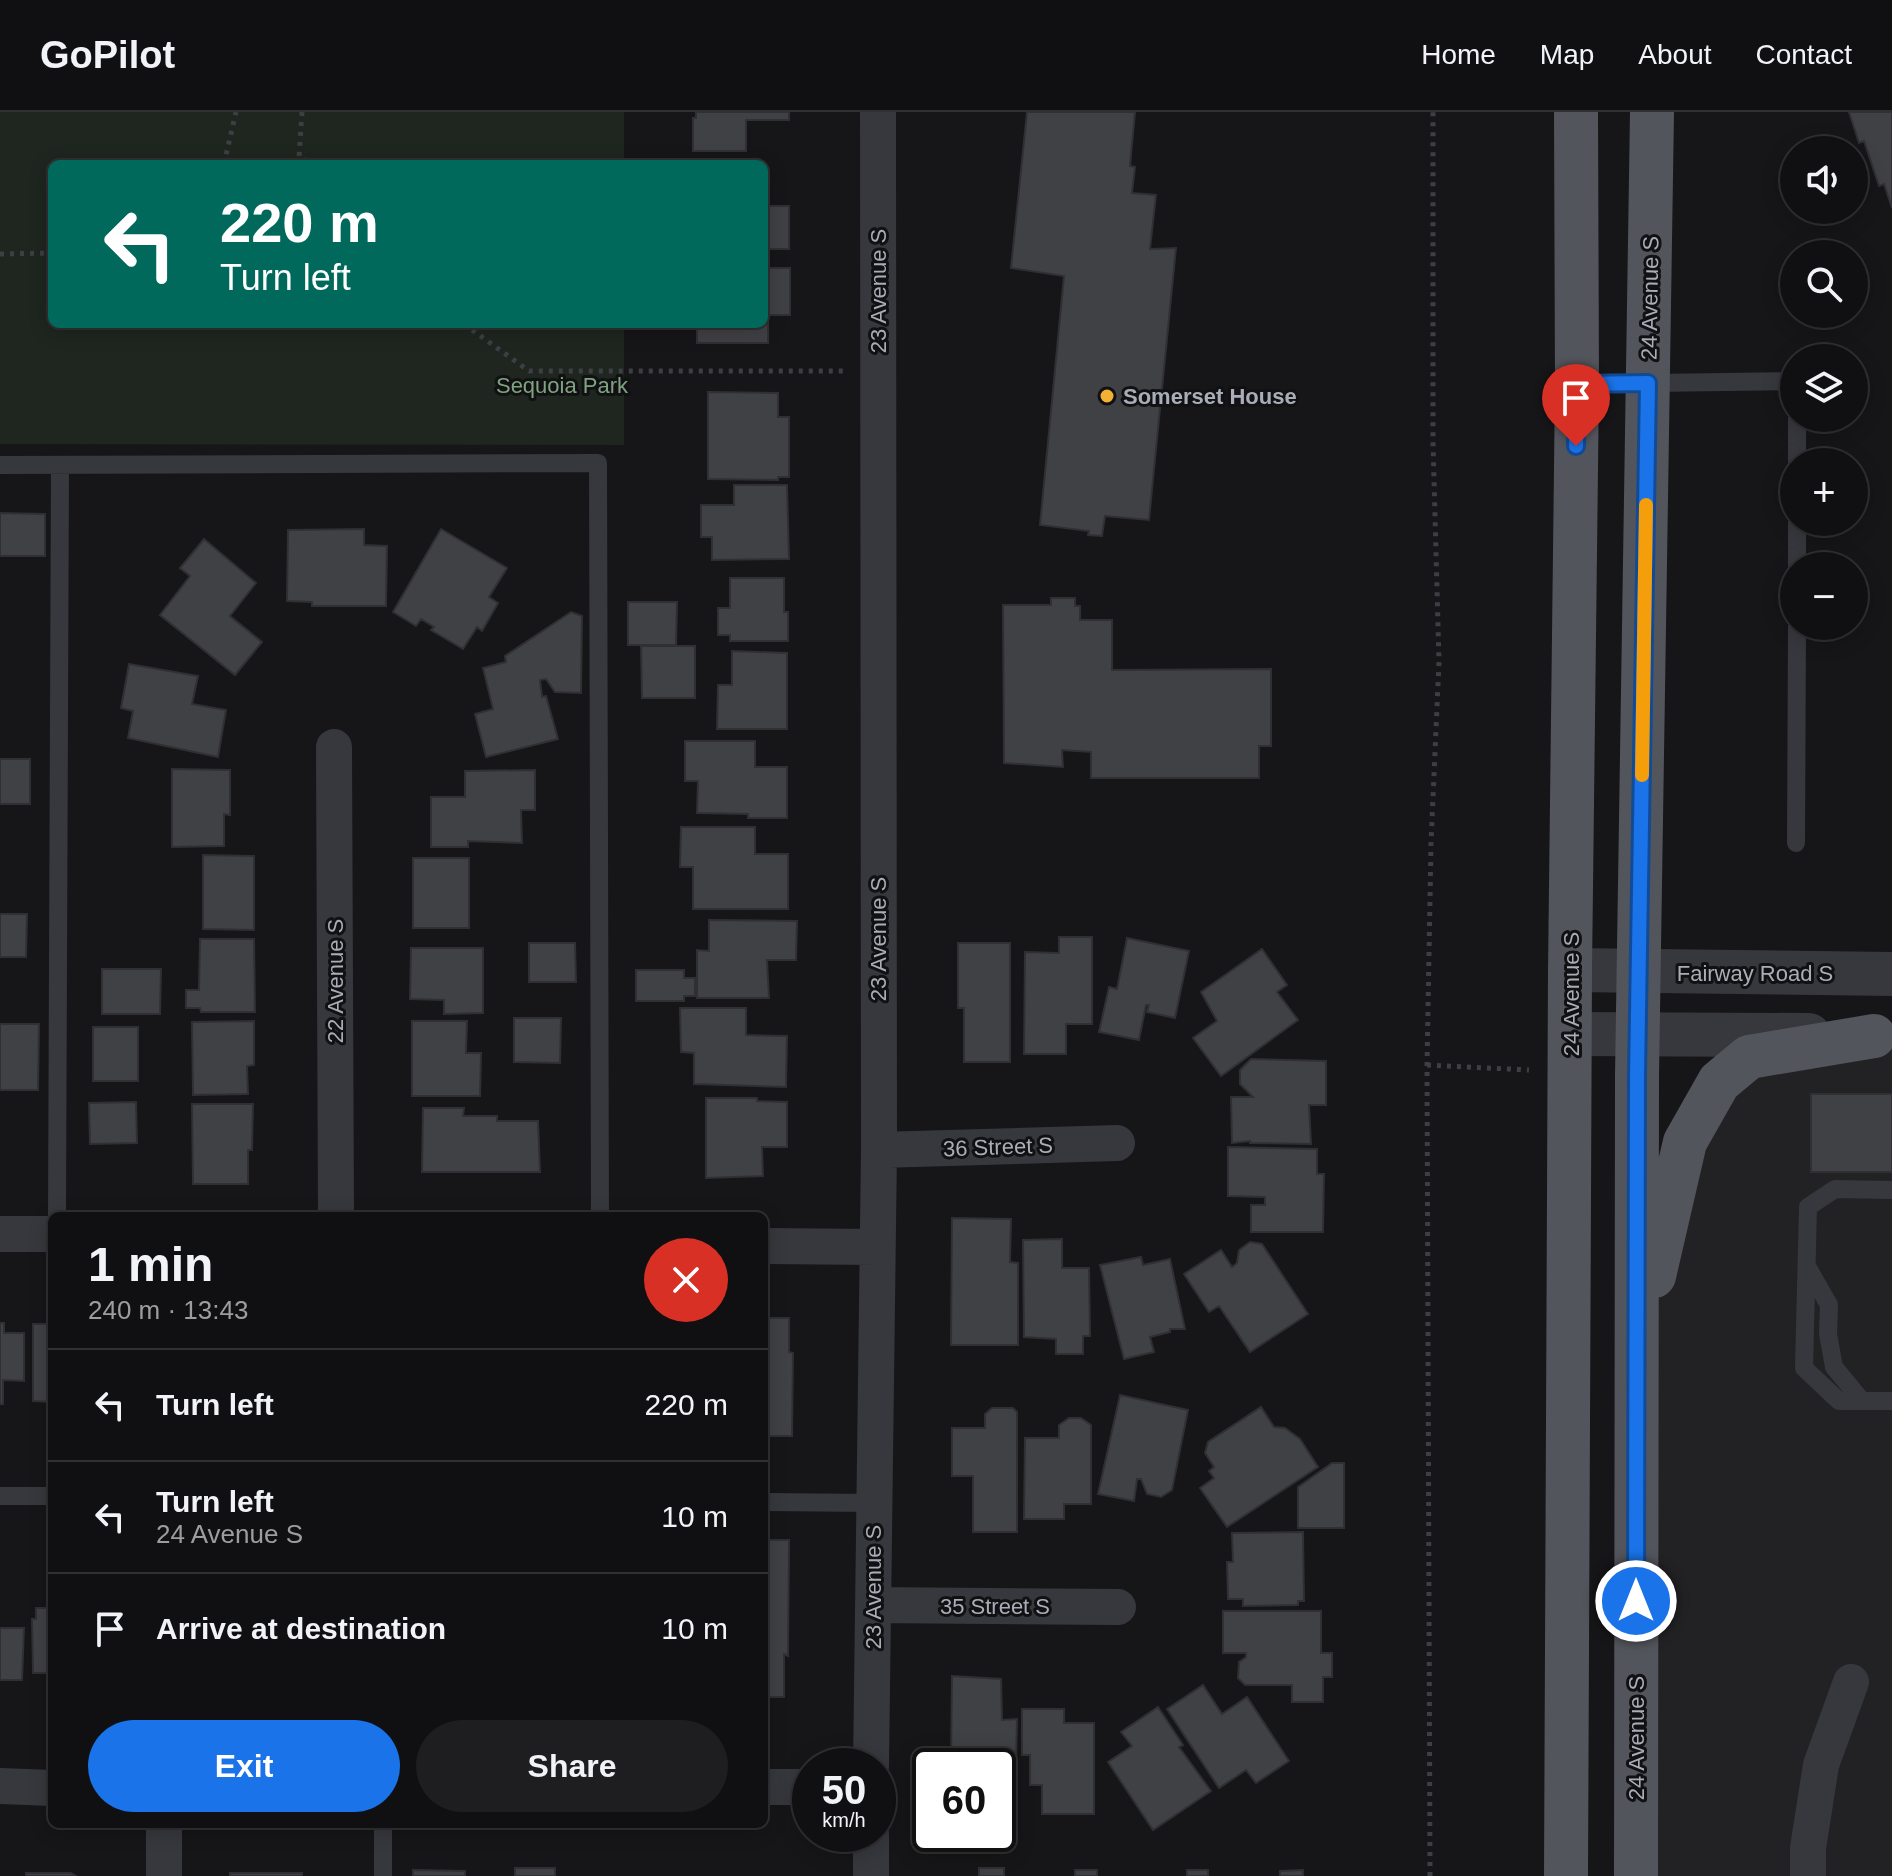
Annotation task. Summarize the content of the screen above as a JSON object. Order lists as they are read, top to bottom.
{
  "streets": {
    "main road": ["24 Avenue S"],
    "street": [
      "23 Avenue S",
      "Fairway Road S",
      "22 Avenue S",
      "36 Street S",
      "35 Street S"
    ]
  },
  "crossings": [
    ["23 Avenue S", "36 Street S"],
    ["23 Avenue S", "35 Street S"],
    ["24 Avenue S", "Fairway Road S"]
  ],
  "parks": ["Sequoia Park"],
  "places": ["Somerset House"],
  "page": {
    "header": "GoPilot",
    "nav": [
      "Home",
      "Map",
      "About",
      "Contact"
    ],
    "map_buttons": ["+", "−"],
    "turn": ["220 m", "Turn left"],
    "heading": ["1 min", "240 m · 13:43"],
    "list": [
      {
        "name": "Turn left",
        "value": "220 m"
      },
      {
        "name": "Turn left",
        "note": "24 Avenue S",
        "value": "10 m"
      },
      {
        "name": "Arrive at destination",
        "value": "10 m"
      }
    ],
    "buttons": ["Exit", "Share"],
    "speed": "50 km/h",
    "limit": "60"
  }
}
